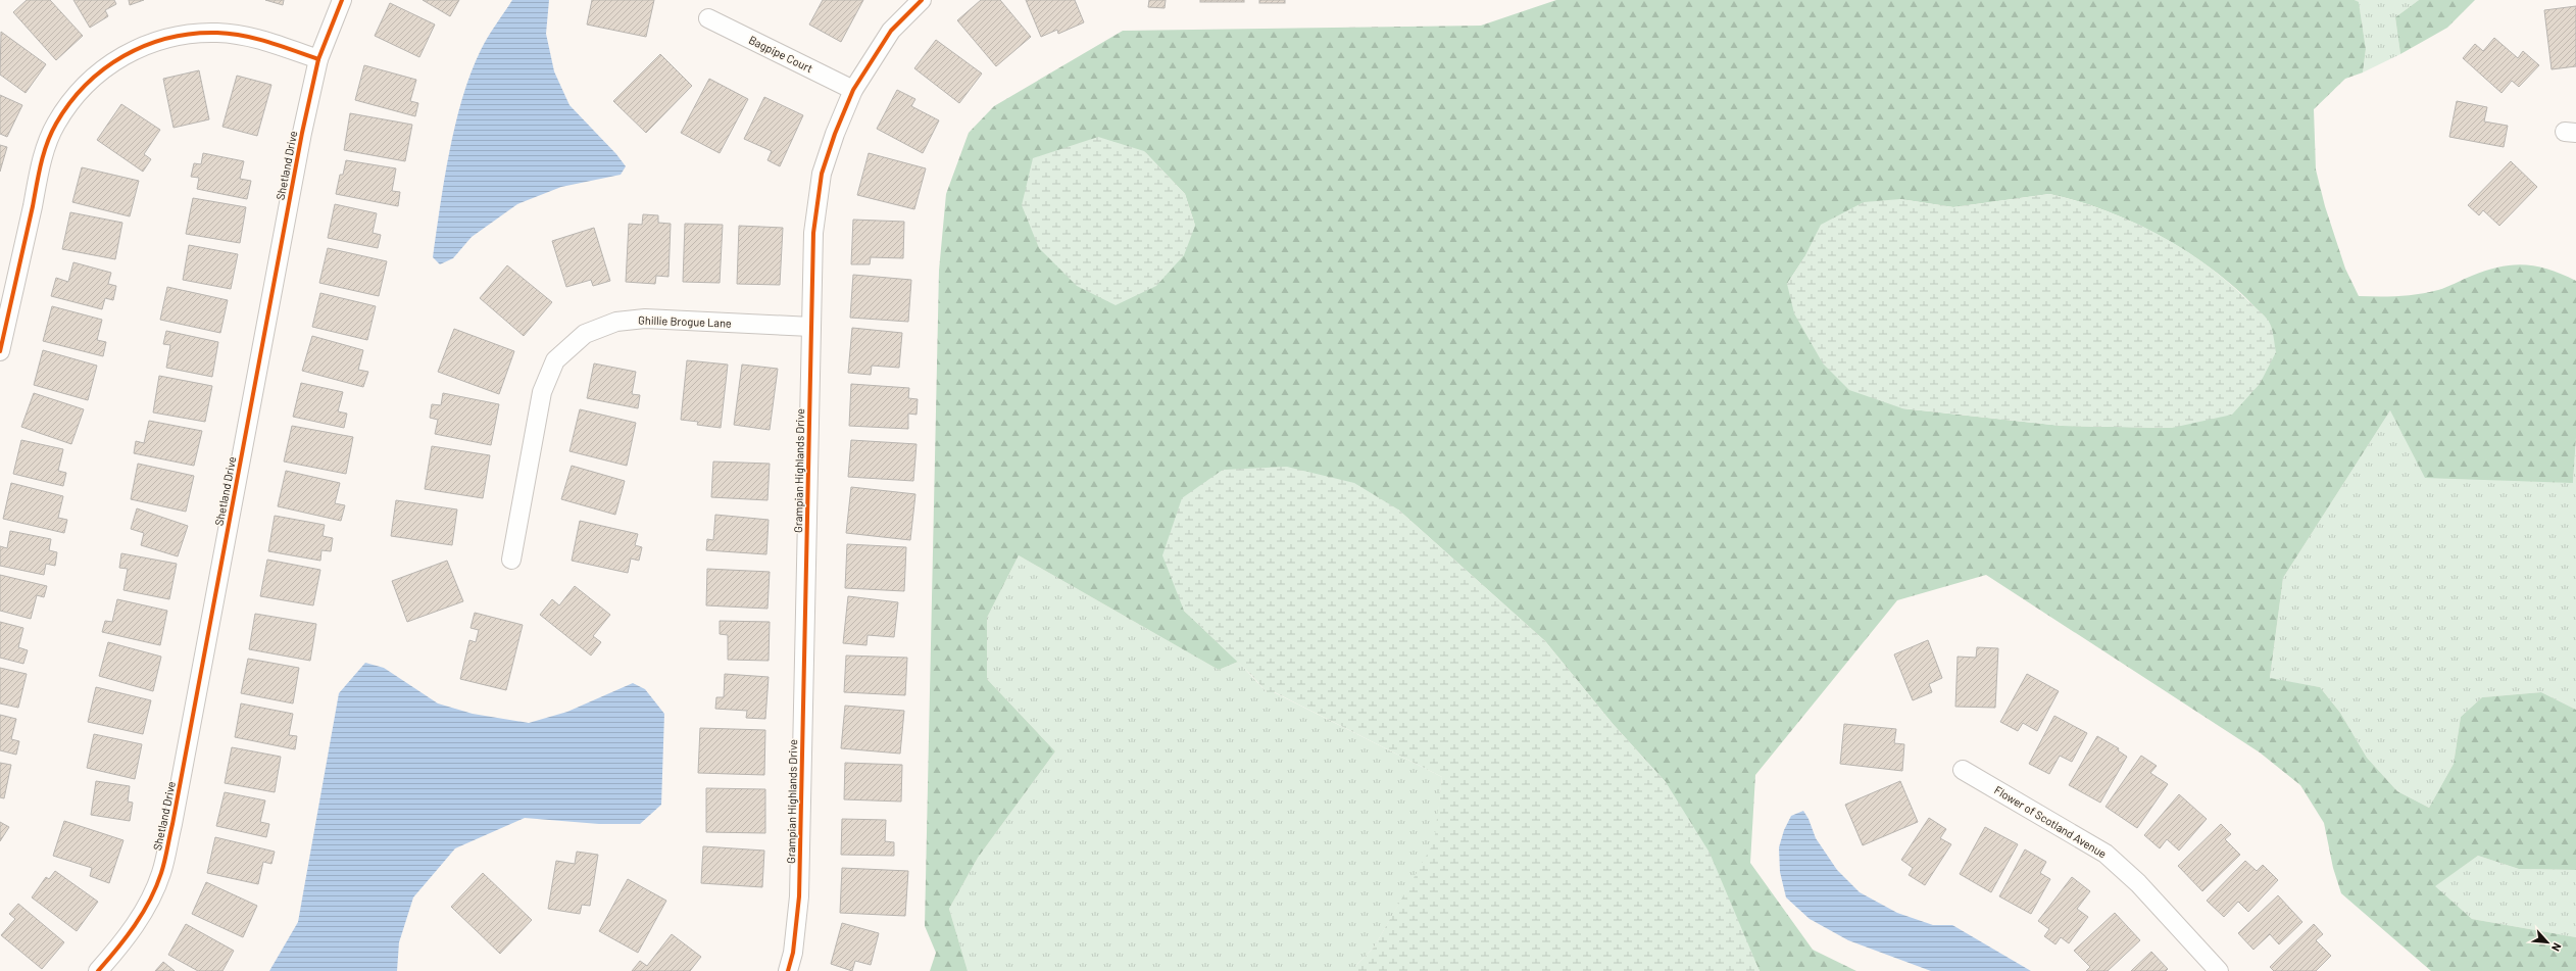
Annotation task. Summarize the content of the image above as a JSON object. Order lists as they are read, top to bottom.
{
  "streets": {
    "street": [
      "Bagpipe Court",
      "Shetland Drive",
      "Ghillie Brogue Lane",
      "Grampian Highlands Drive",
      "Flower of Scotland Avenue"
    ]
  },
  "crossings": [
    ["Bagpipe Court", "Grampian Highlands Drive"],
    ["Ghillie Brogue Lane", "Grampian Highlands Drive"]
  ],
  "north": "bottom right"
}
